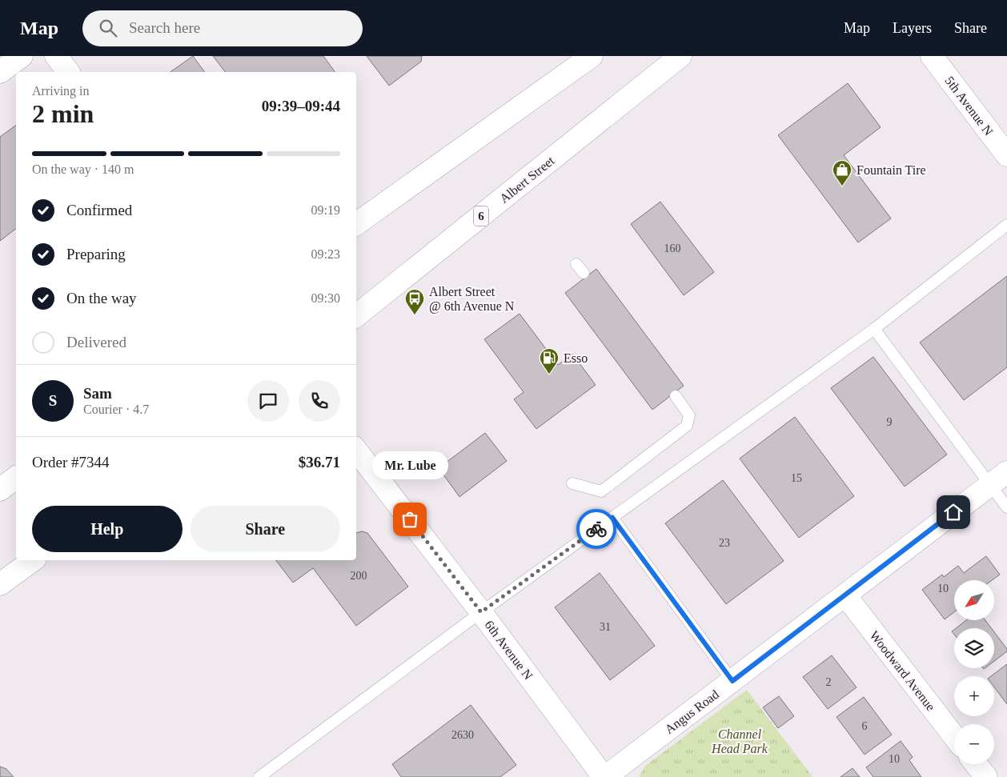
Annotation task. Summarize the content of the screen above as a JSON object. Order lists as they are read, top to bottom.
{
  "streets": {
    "street": [
      "5th Avenue N",
      "Albert Street",
      "6",
      "6th Avenue N",
      "Woodward Avenue",
      "Angus Road"
    ]
  },
  "crossings": [
    ["6th Avenue N", "Angus Road"],
    ["Woodward Avenue", "Angus Road"]
  ],
  "parks": ["Channel Head Park"],
  "places": {
    "shop": ["Fountain Tire"],
    "bus stop": ["Albert Street @ 6th Avenue N"],
    "fuel station": ["Esso"],
    "other": ["Mr. Lube"]
  },
  "house_numbers": [
    "160",
    "9",
    "15",
    "23",
    "200",
    "10",
    "31",
    "2",
    "6",
    "2630",
    "10"
  ],
  "north": "bottom left",
  "page": {
    "header": "Map",
    "search": "Search here",
    "nav": ["Map", "Layers", "Share"],
    "heading": ["2 min", "Arriving in", "09:39–09:44"],
    "panel": [
      "Sam",
      "Courier · 4.7",
      "Order #7344",
      "$36.71"
    ],
    "bar": "On the way · 140 m",
    "list": [
      ["Confirmed", "09:19"],
      ["Preparing", "09:23"],
      ["On the way", "09:30"],
      "Delivered"
    ],
    "round": "S",
    "bubble": "Mr. Lube",
    "buttons": ["Help", "Share"],
    "map_buttons": ["+", "−"]
  }
}
